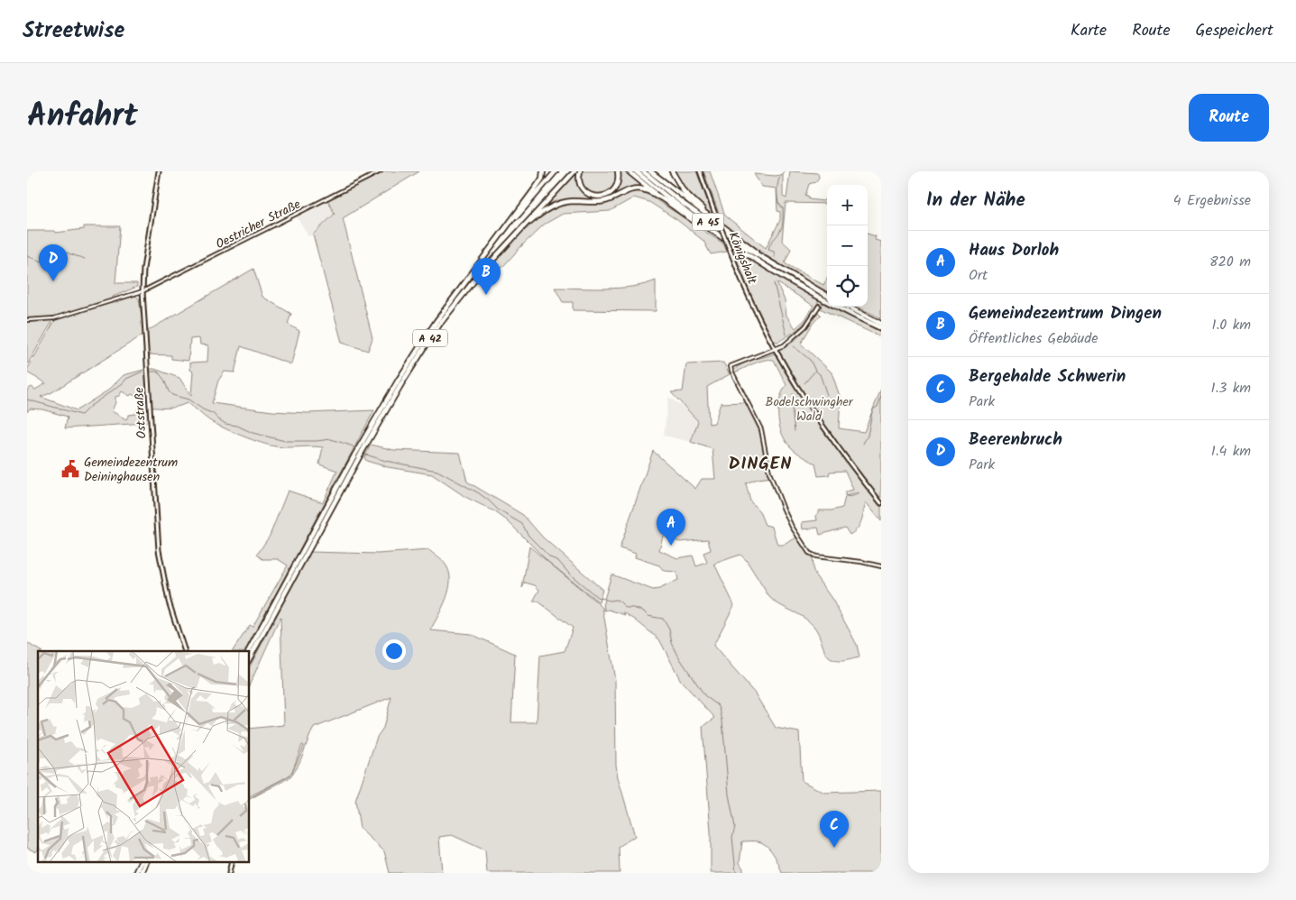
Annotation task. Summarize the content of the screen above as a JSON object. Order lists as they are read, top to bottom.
{
  "streets": {
    "highway": ["A 45", "A 42"],
    "main road": ["Königshalt", "Oststraße"],
    "street": ["Oestricher Straße"]
  },
  "crossings": [
    ["Oestricher Straße", "Oststraße"]
  ],
  "districts": ["DINGEN"],
  "parks": ["Bodelschwingher Wald"],
  "places": {
    "public building": ["Gemeindezentrum Deininghausen"]
  },
  "page": {
    "header": "Streetwise",
    "nav": ["Karte", "Route", "Gespeichert"],
    "title": "Anfahrt",
    "buttons": "Route",
    "heading": ["In der Nähe", "4 Ergebnisse"],
    "map_buttons": ["+", "−"],
    "list": [
      {
        "mark": "A",
        "name": "Haus Dorloh",
        "note": "Ort",
        "value": "820 m"
      },
      {
        "mark": "B",
        "name": "Gemeindezentrum Dingen",
        "note": "Öffentliches Gebäude",
        "value": "1.0 km"
      },
      {
        "mark": "C",
        "name": "Bergehalde Schwerin",
        "note": "Park",
        "value": "1.3 km"
      },
      {
        "mark": "D",
        "name": "Beerenbruch",
        "note": "Park",
        "value": "1.4 km"
      }
    ],
    "pins": [
      "D",
      "B",
      "A",
      "C"
    ]
  }
}
